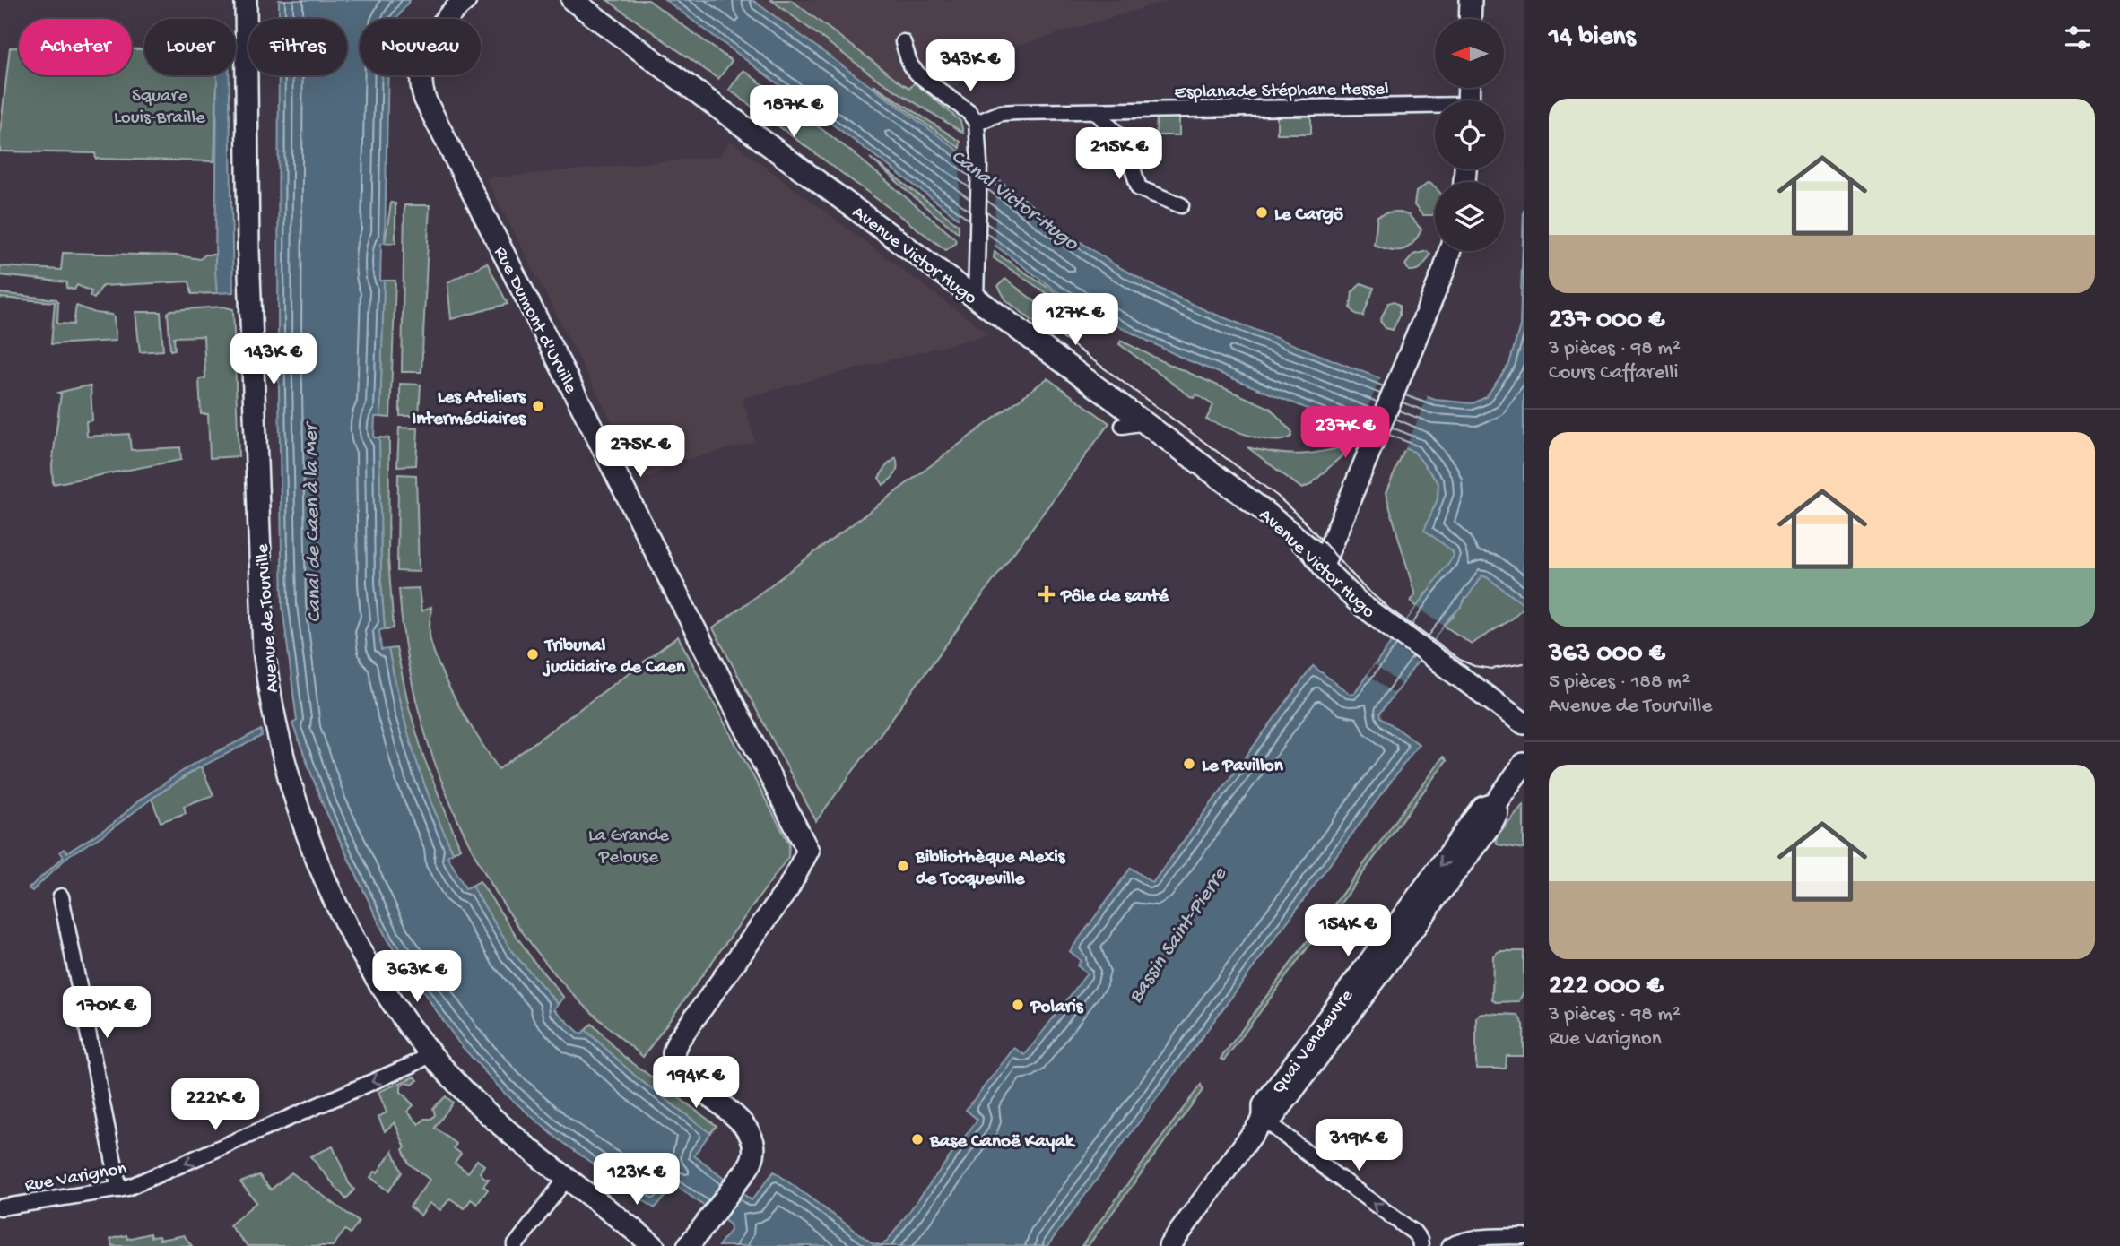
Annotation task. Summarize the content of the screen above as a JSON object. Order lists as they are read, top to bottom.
{
  "streets": {
    "street": [
      "Esplanade Stéphane Hessel",
      "Avenue Victor Hugo",
      "Rue Dumont d'Urville",
      "Avenue de Tourville",
      "Quai Vendeuvre",
      "Rue Varignon"
    ]
  },
  "crossings": [
    ["Avenue de Tourville", "Rue Varignon"]
  ],
  "one_way": ["Rue Varignon"],
  "water": ["Canal Victor-Hugo", "Canal de Caen à la Mer", "Bassin Saint-Pierre"],
  "parks": ["Square Louis-Braille", "La Grande Pelouse"],
  "places": {
    "other": [
      "Le Cargö",
      "Les Ateliers Intermédiaires",
      "Tribunal judiciaire de Caen",
      "Le Pavillon",
      "Bibliothèque Alexis de Tocqueville",
      "Polaris",
      "Base Canoë Kayak"
    ],
    "health": ["Pôle de santé"]
  },
  "north": "left",
  "page": {
    "heading": "14 biens",
    "chip": [
      "Acheter",
      "Louer",
      "Filtres",
      "Nouveau"
    ],
    "price": [
      "343K €",
      "187K €",
      "215K €",
      "127K €",
      "143K €",
      "237K €",
      "275K €",
      "154K €",
      "363K €",
      "170K €",
      "194K €",
      "222K €",
      "319K €",
      "123K €"
    ],
    "list": [
      {
        "name": "237 000 €",
        "note": "3 pièces · 98 m² · Cours Caffarelli"
      },
      {
        "name": "363 000 €",
        "note": "5 pièces · 188 m² · Avenue de Tourville"
      },
      {
        "name": "222 000 €",
        "note": "3 pièces · 98 m² · Rue Varignon"
      }
    ]
  }
}
